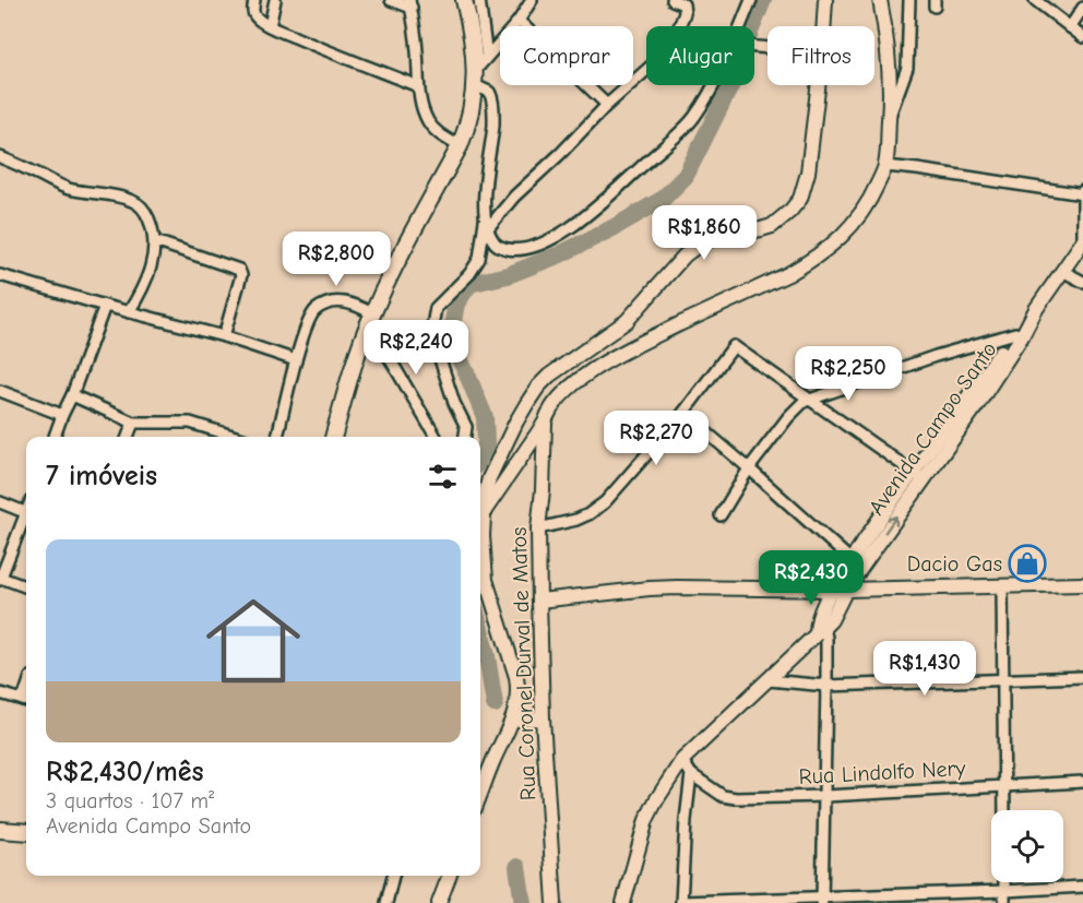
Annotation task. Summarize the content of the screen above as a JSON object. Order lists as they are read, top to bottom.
{
  "streets": {
    "street": ["Avenida Campo Santo", "Rua Coronel Durval de Matos", "Rua Lindolfo Nery"]
  },
  "places": {
    "shop": ["Dacio Gas"]
  },
  "page": {
    "chip": ["Comprar", "Alugar", "Filtros"],
    "price": [
      "R$1,860",
      "R$2,800",
      "R$2,240",
      "R$2,250",
      "R$2,270",
      "R$2,430",
      "R$1,430"
    ],
    "heading": "7 imóveis",
    "list": [
      {
        "name": "R$2,430/mês",
        "note": "3 quartos · 107 m² · Avenida Campo Santo"
      }
    ]
  }
}
